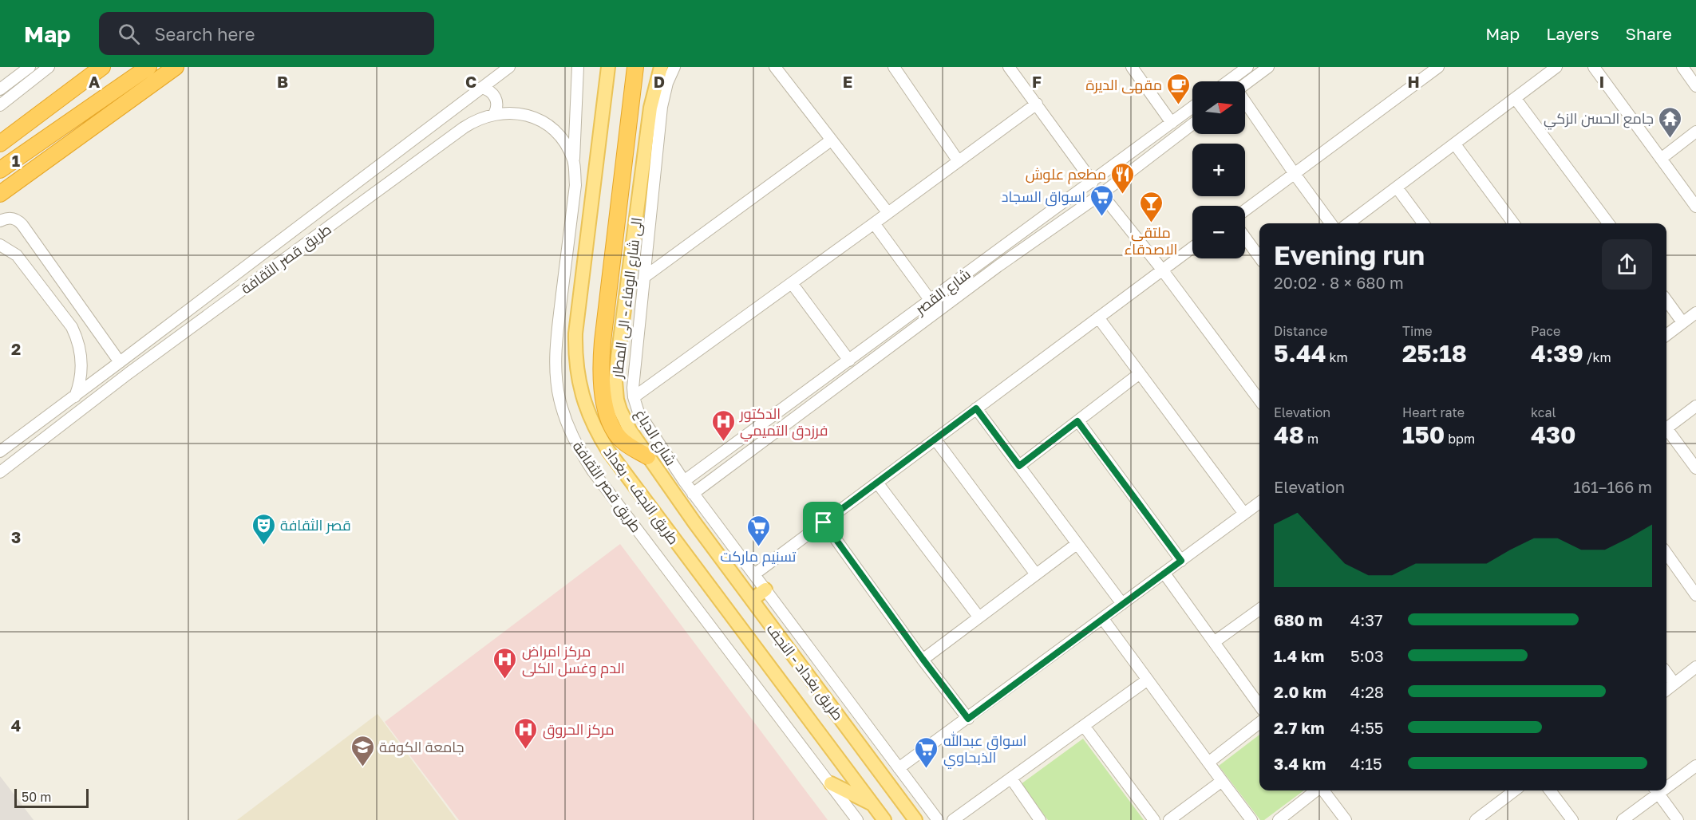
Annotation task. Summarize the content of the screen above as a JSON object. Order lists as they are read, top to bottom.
{
  "streets": {
    "main road": ["الى شارع الوفاء - الى المطار", "طريق النجف - بغداد", "طريق بغداد - النجف"],
    "street": ["طريق قصر الثقافة", "شارع القصر", "شارع الدباغ"]
  },
  "crossings": [
    ["شارع القصر", "شارع الدباغ"],
    ["الى شارع الوفاء - الى المطار", "طريق بغداد - النجف"]
  ],
  "places": {
    "cafe": ["مقهى الديرة"],
    "temple": ["جامع الحسن الزكي"],
    "restaurant": ["مطعم علوش"],
    "supermarket": ["اسواق السجاد", "تسنيم ماركت", "اسواق عبدالله الذبحاوي"],
    "bar": ["ملتقى الاصدقاء"],
    "hospital": ["الدكتور فرزدق التميمي", "مركز امراض الدم وغسل الكلى", "مركز الحروق"],
    "theatre": ["قصر الثقافة"],
    "school or university": ["جامعة الكوفة"]
  },
  "scale_bar": "50 m",
  "north": "right",
  "page": {
    "header": "Map",
    "search": "Search here",
    "nav": ["Map", "Layers", "Share"],
    "map_buttons": ["+", "−"],
    "heading": ["Evening run", "20:02 · 8 × 680 m"],
    "stats": [
      ["Distance", "5.44 km"],
      ["Time", "25:18"],
      ["Pace", "4:39 /km"],
      ["Elevation", "48 m"],
      ["Heart rate", "150 bpm"],
      ["kcal", "430"]
    ],
    "chart": ["Elevation", "161–166 m"],
    "list": [
      {
        "name": "680 m",
        "note": "4:37"
      },
      {
        "name": "1.4 km",
        "note": "5:03"
      },
      {
        "name": "2.0 km",
        "note": "4:28"
      },
      {
        "name": "2.7 km",
        "note": "4:55"
      },
      {
        "name": "3.4 km",
        "note": "4:15"
      }
    ],
    "scale": "50 m"
  },
  "grid": {
    "columns": [
      "A",
      "B",
      "C",
      "D",
      "E",
      "F",
      "H",
      "I"
    ],
    "rows": [
      "1",
      "2",
      "3",
      "4"
    ]
  }
}
